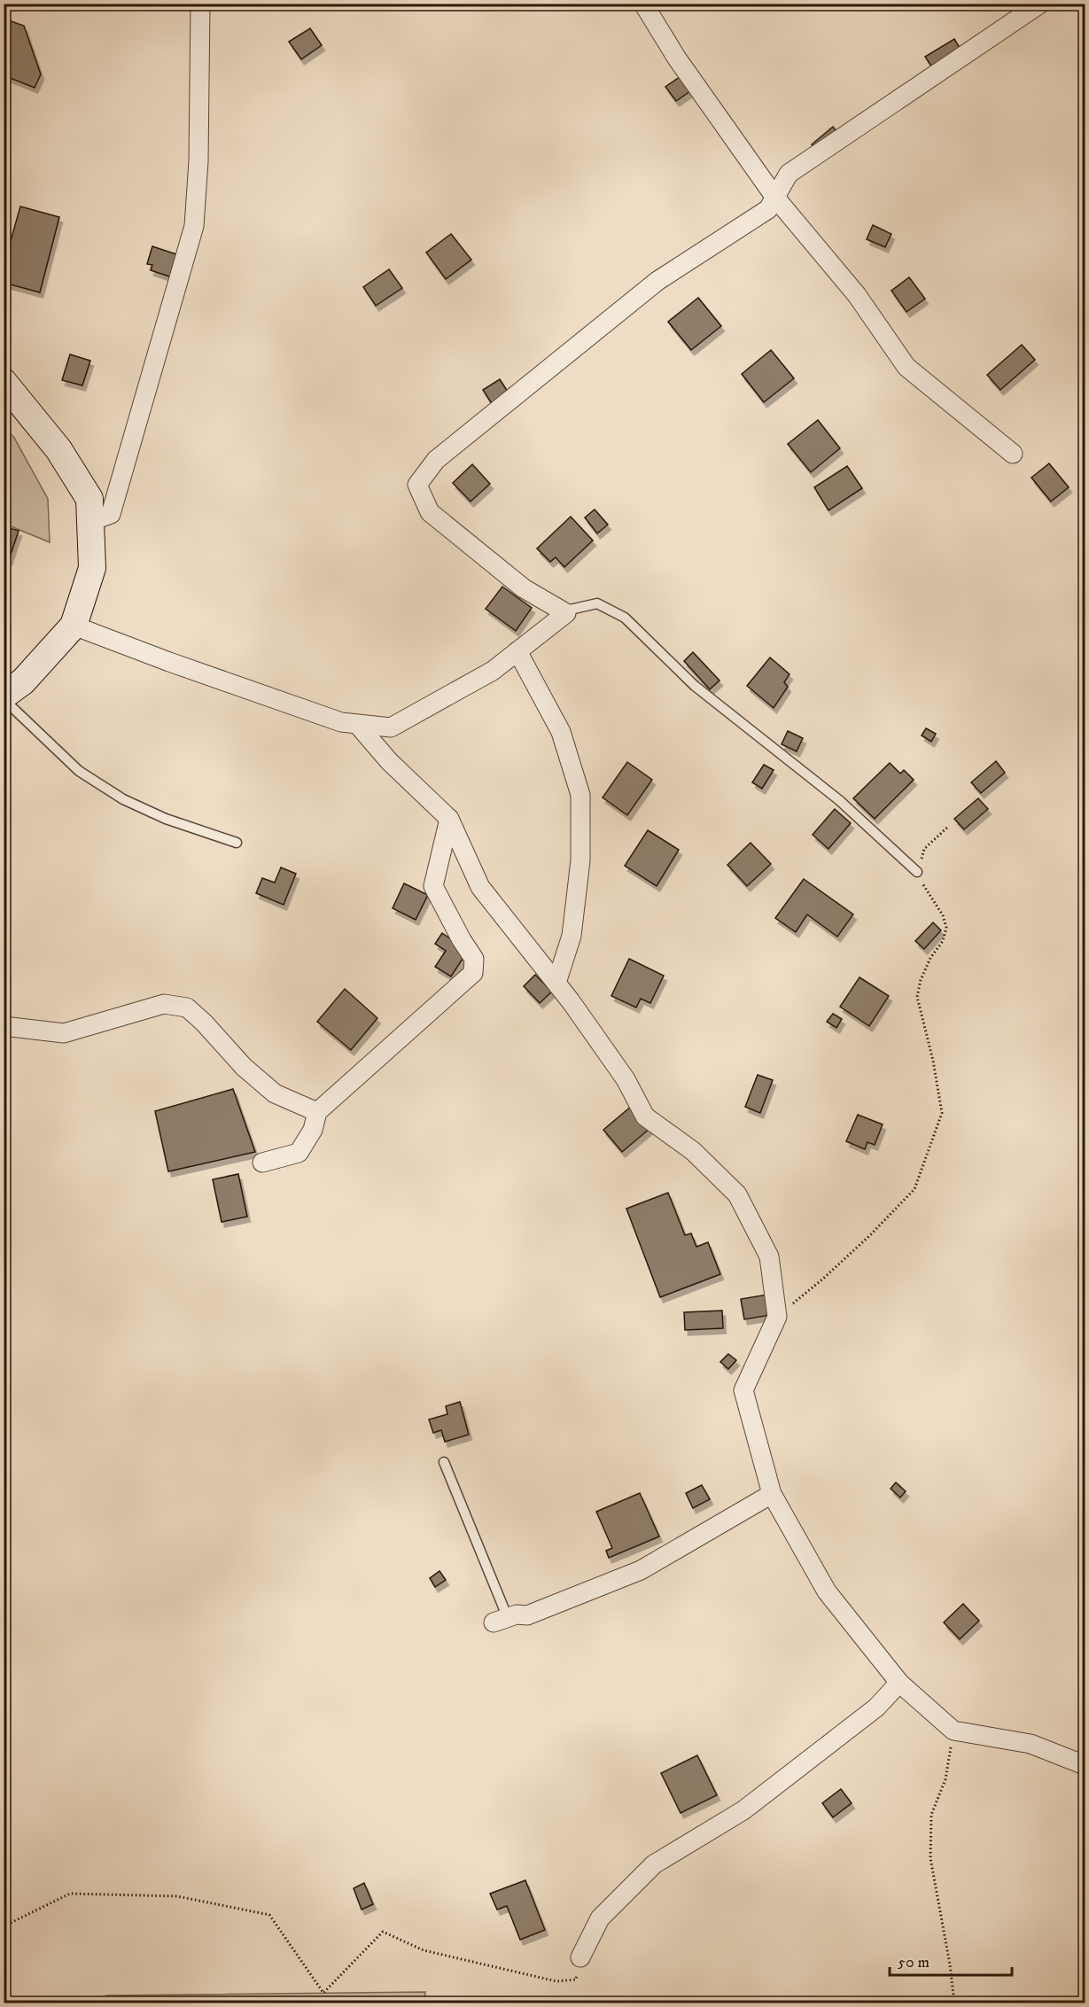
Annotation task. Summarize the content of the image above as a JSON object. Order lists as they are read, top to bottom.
{
  "scale_bar": "50 m"
}
